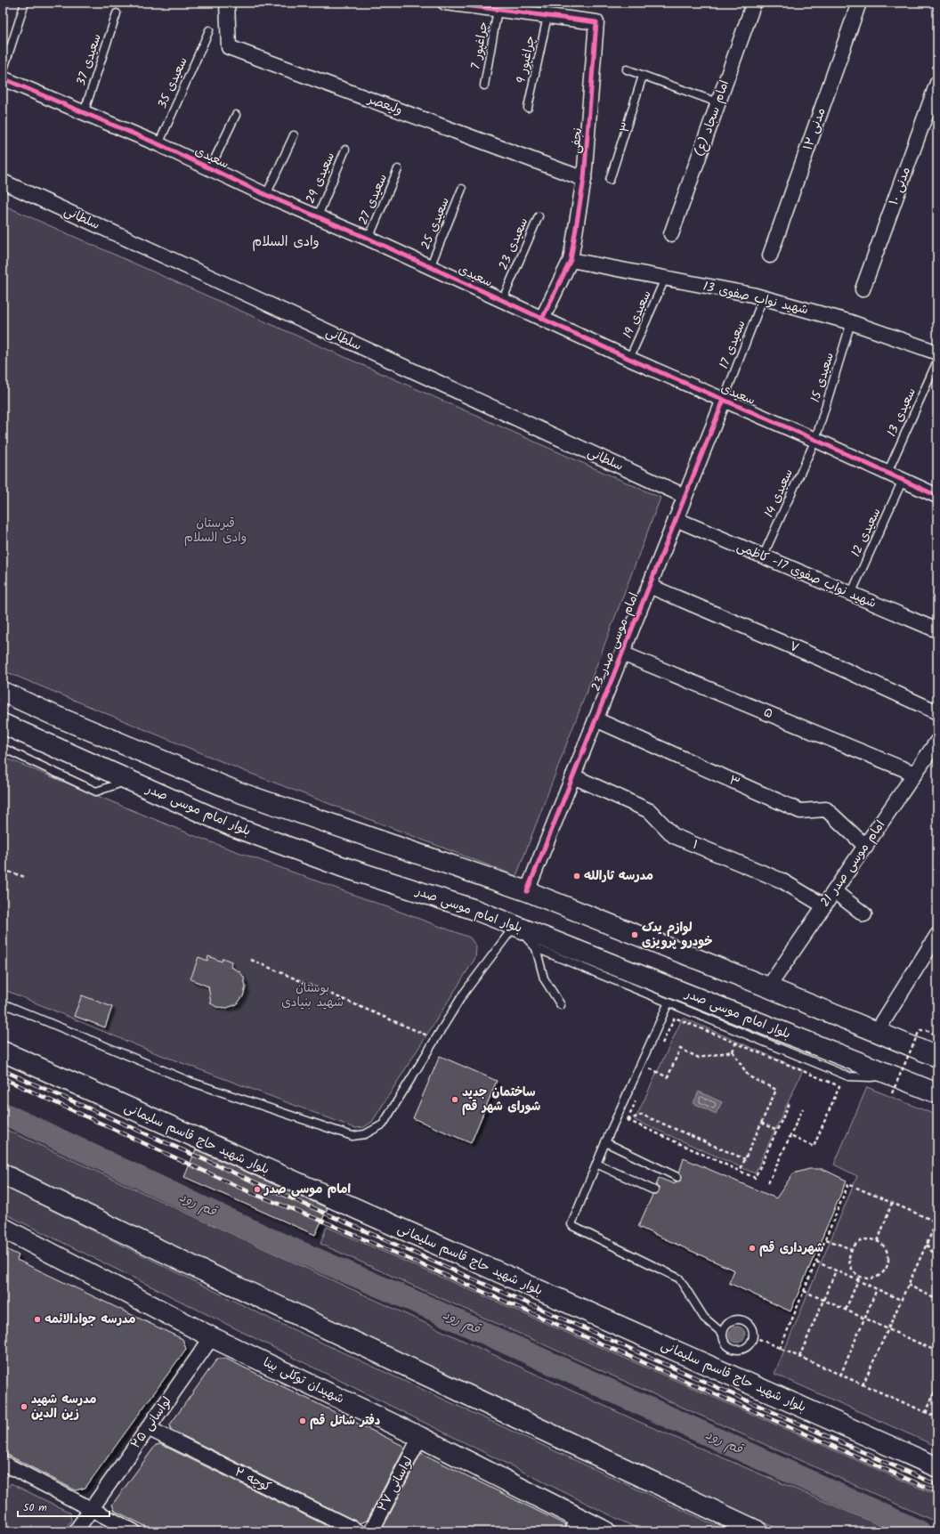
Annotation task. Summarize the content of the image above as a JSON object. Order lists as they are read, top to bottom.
{
  "streets": {
    "main road": ["بلوار امام موسی صدر", "بلوار شهید حاج قاسم سلیمانی", "شهیدان توکلی بینا"],
    "street": [
      "ولیعصر",
      "امام سجاد (ع)",
      "۳",
      "مدنی ۱۲",
      "نجفی",
      "سعیدی",
      "مدنی ۱۰",
      "سلطانی",
      "شهید نواب صفوی 13",
      "شهید نواب صفوی 17- کاظمی",
      "امام موسی صدر 23",
      "۷",
      "۵",
      "۱",
      "امام موسی صدر 21",
      "لواسانی ۲۵",
      "کوچه ۲",
      "لواسانی ۲۷"
    ],
    "lane": [
      "چراغپور 7",
      "سعیدی 37",
      "چراغپور 9",
      "سعیدی 35",
      "سعیدی 29",
      "سعیدی 27",
      "سعیدی 25",
      "سعیدی 23",
      "سعیدی 19",
      "سعیدی 17",
      "سعیدی 15",
      "سعیدی 13",
      "سعیدی 14",
      "سعیدی 12"
    ]
  },
  "crossings": [
    ["سعیدی 37", "سعیدی"],
    ["چراغپور 9", "نجفی"],
    ["سعیدی 35", "سعیدی"],
    ["ولیعصر", "نجفی"],
    ["۳", "امام موسی صدر 23"],
    ["۳", "امام موسی صدر 21"],
    ["نجفی", "سعیدی"],
    ["نجفی", "شهید نواب صفوی 13"],
    ["سعیدی", "سعیدی 29"],
    ["سعیدی", "سعیدی 27"],
    ["سعیدی", "سعیدی 25"],
    ["سعیدی", "سعیدی 23"],
    ["سعیدی", "سعیدی 19"],
    ["سعیدی", "سعیدی 17"],
    ["سعیدی", "سعیدی 15"],
    ["سعیدی", "سعیدی 13"],
    ["سعیدی", "سعیدی 14"],
    ["سعیدی", "سعیدی 12"],
    ["سعیدی", "امام موسی صدر 23"],
    ["سلطانی", "امام موسی صدر 23"],
    ["شهید نواب صفوی 13", "سعیدی 19"],
    ["شهید نواب صفوی 13", "سعیدی 17"],
    ["شهید نواب صفوی 13", "سعیدی 15"],
    ["سعیدی 17", "امام موسی صدر 23"],
    ["سعیدی 15", "سعیدی 14"],
    ["سعیدی 14", "شهید نواب صفوی 17- کاظمی"],
    ["سعیدی 12", "شهید نواب صفوی 17- کاظمی"],
    ["شهید نواب صفوی 17- کاظمی", "امام موسی صدر 23"],
    ["امام موسی صدر 23", "۷"],
    ["امام موسی صدر 23", "۵"],
    ["امام موسی صدر 23", "۱"],
    ["۵", "امام موسی صدر 21"],
    ["۱", "امام موسی صدر 21"],
    ["شهیدان توکلی بینا", "لواسانی ۲۵"],
    ["شهیدان توکلی بینا", "لواسانی ۲۷"],
    ["لواسانی ۲۵", "کوچه ۲"]
  ],
  "districts": ["وادی السلام"],
  "water": ["قم رود"],
  "parks": ["قبرستان وادی السلام", "بوستان شهید بنیادی"],
  "places": [
    "مدرسه ثارالله",
    "لوازم یدک خودرو پرویزی",
    "ساختمان جدید شورای شهر قم",
    "امام موسی صدر",
    "شهرداری قم",
    "مدرسه جوادالائمه",
    "مدرسه شهید زین الدین",
    "دفتر شاتل قم"
  ],
  "scale_bar": "50 m"
}
